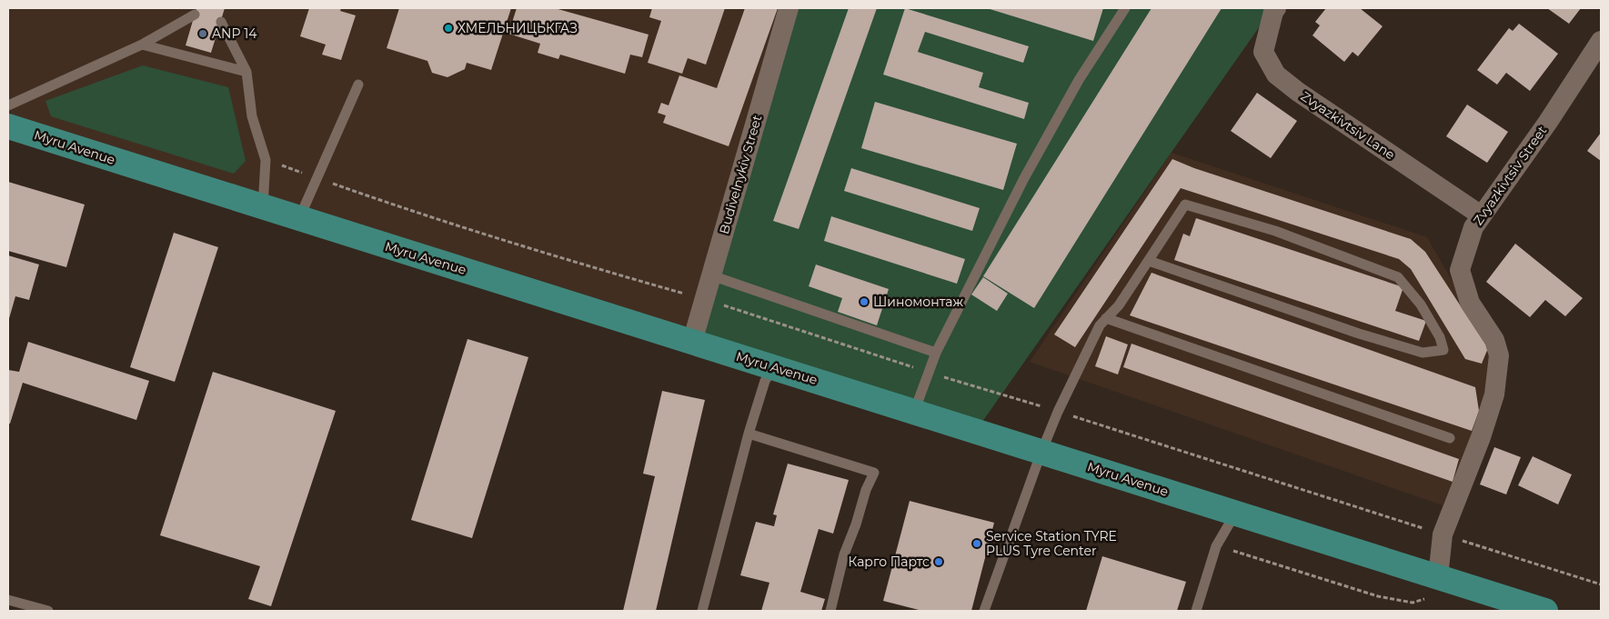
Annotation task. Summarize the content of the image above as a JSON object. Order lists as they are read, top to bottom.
{
  "streets": {
    "main road": ["Myru Avenue"],
    "street": ["Zvyazkivtsiv Lane", "Budivelnykiv Street", "Zvyazkivtsiv Street"]
  },
  "crossings": [
    ["Zvyazkivtsiv Lane", "Zvyazkivtsiv Street"],
    ["Myru Avenue", "Budivelnykiv Street"],
    ["Myru Avenue", "Zvyazkivtsiv Street"]
  ],
  "places": [
    "ХМЕЛЬНИЦЬКГАЗ",
    "ANP 14",
    "Шиномонтаж",
    "Service Station TYRE PLUS Tyre Center",
    "Карго Партс"
  ]
}
